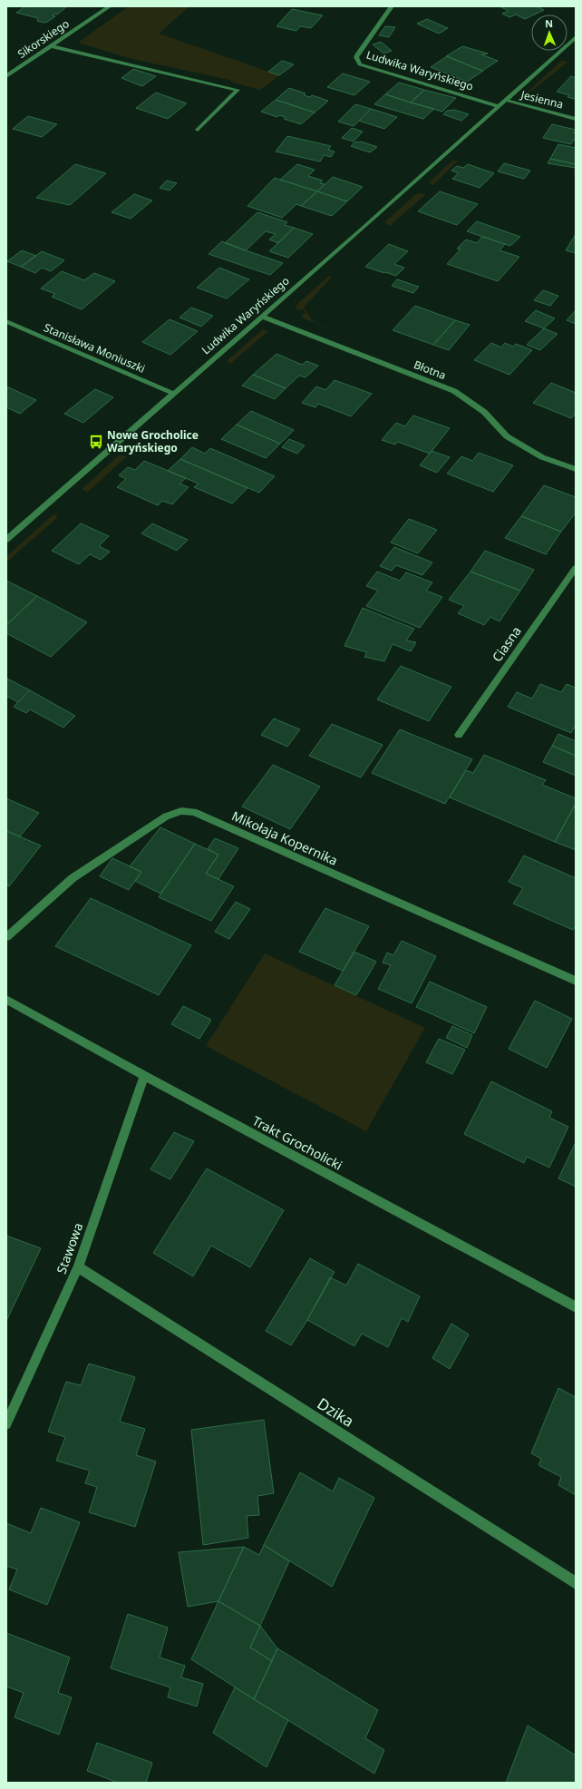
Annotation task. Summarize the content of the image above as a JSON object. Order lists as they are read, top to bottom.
{
  "streets": {
    "street": [
      "Sikorskiego",
      "Ludwika Waryńskiego",
      "Jesienna",
      "Stanisława Moniuszki",
      "Błotna",
      "Ciasna",
      "Mikołaja Kopernika",
      "Trakt Grocholicki",
      "Stawowa",
      "Dzika"
    ]
  },
  "crossings": [
    ["Ludwika Waryńskiego", "Jesienna"],
    ["Ludwika Waryńskiego", "Stanisława Moniuszki"],
    ["Ludwika Waryńskiego", "Błotna"],
    ["Trakt Grocholicki", "Stawowa"],
    ["Stawowa", "Dzika"]
  ],
  "places": {
    "bus stop": ["Nowe Grocholice Waryńskiego"]
  },
  "north": "top"
}
